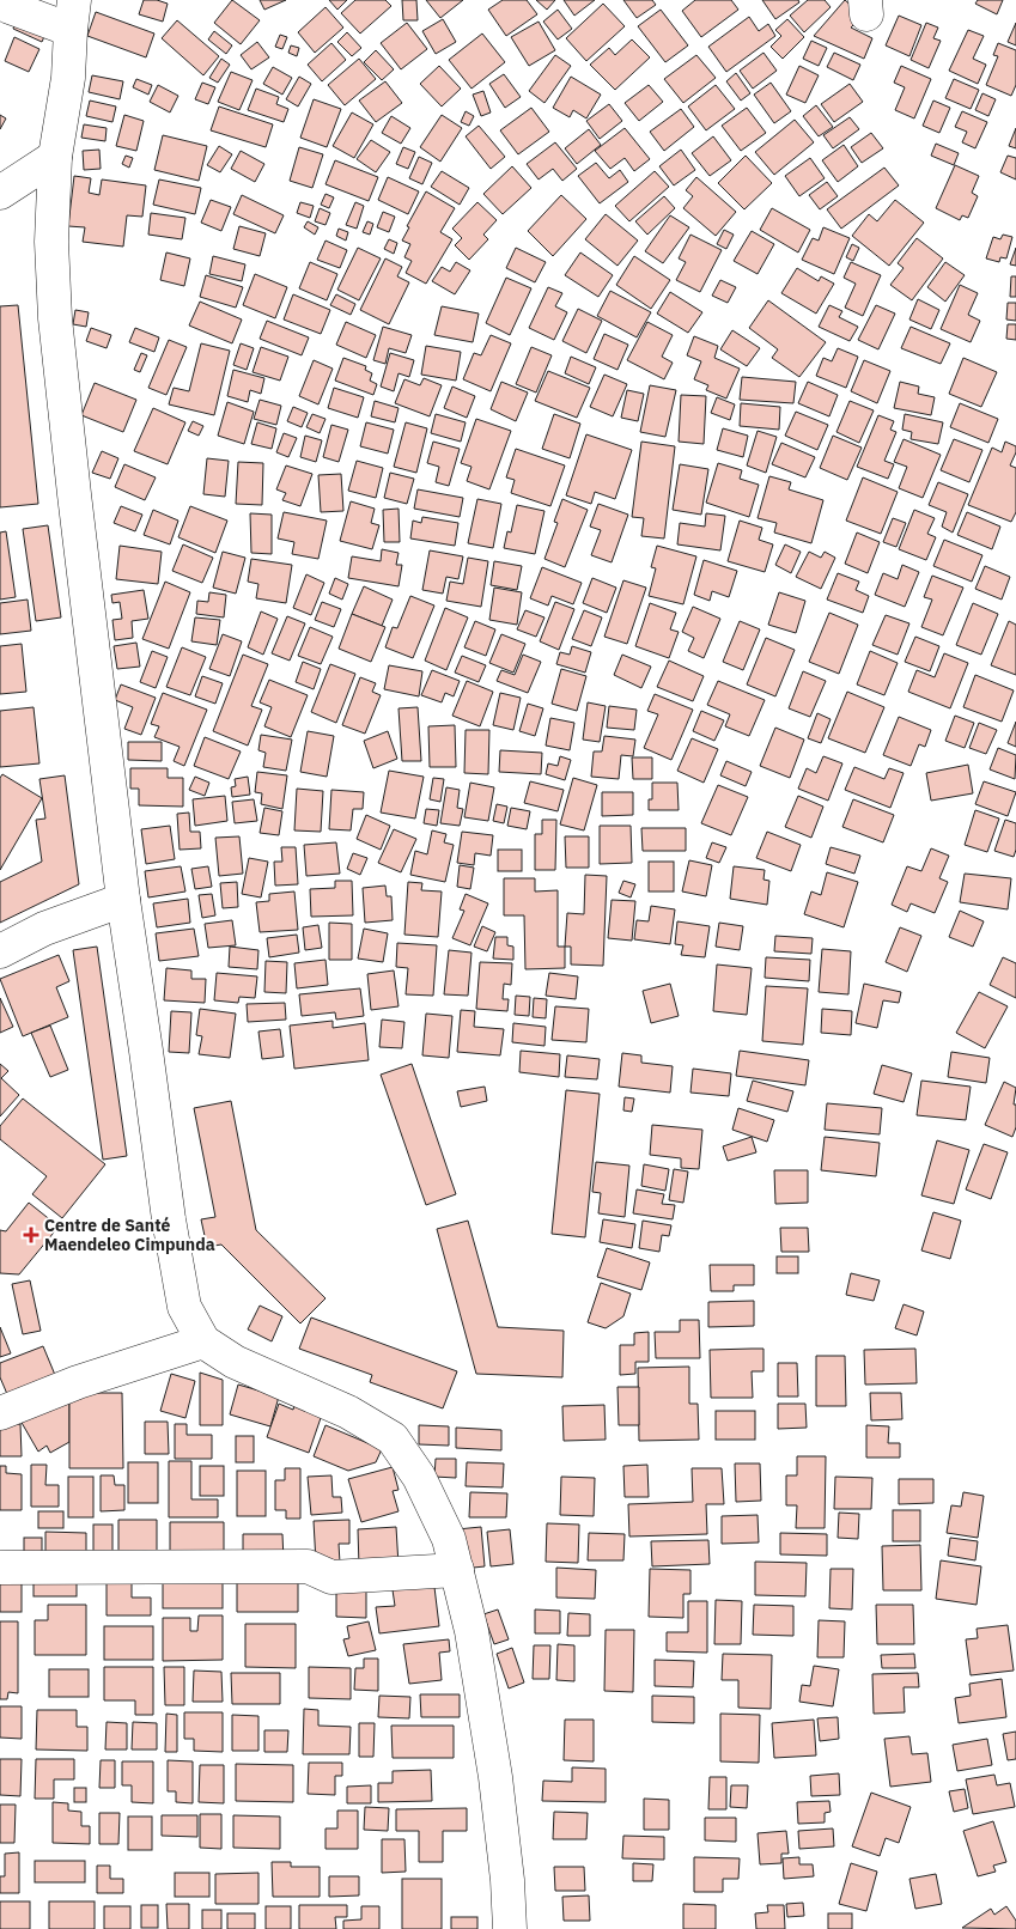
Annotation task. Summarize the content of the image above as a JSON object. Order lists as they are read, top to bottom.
{
  "places": {
    "health": ["Centre de Santé Maendeleo Cimpunda"]
  }
}
